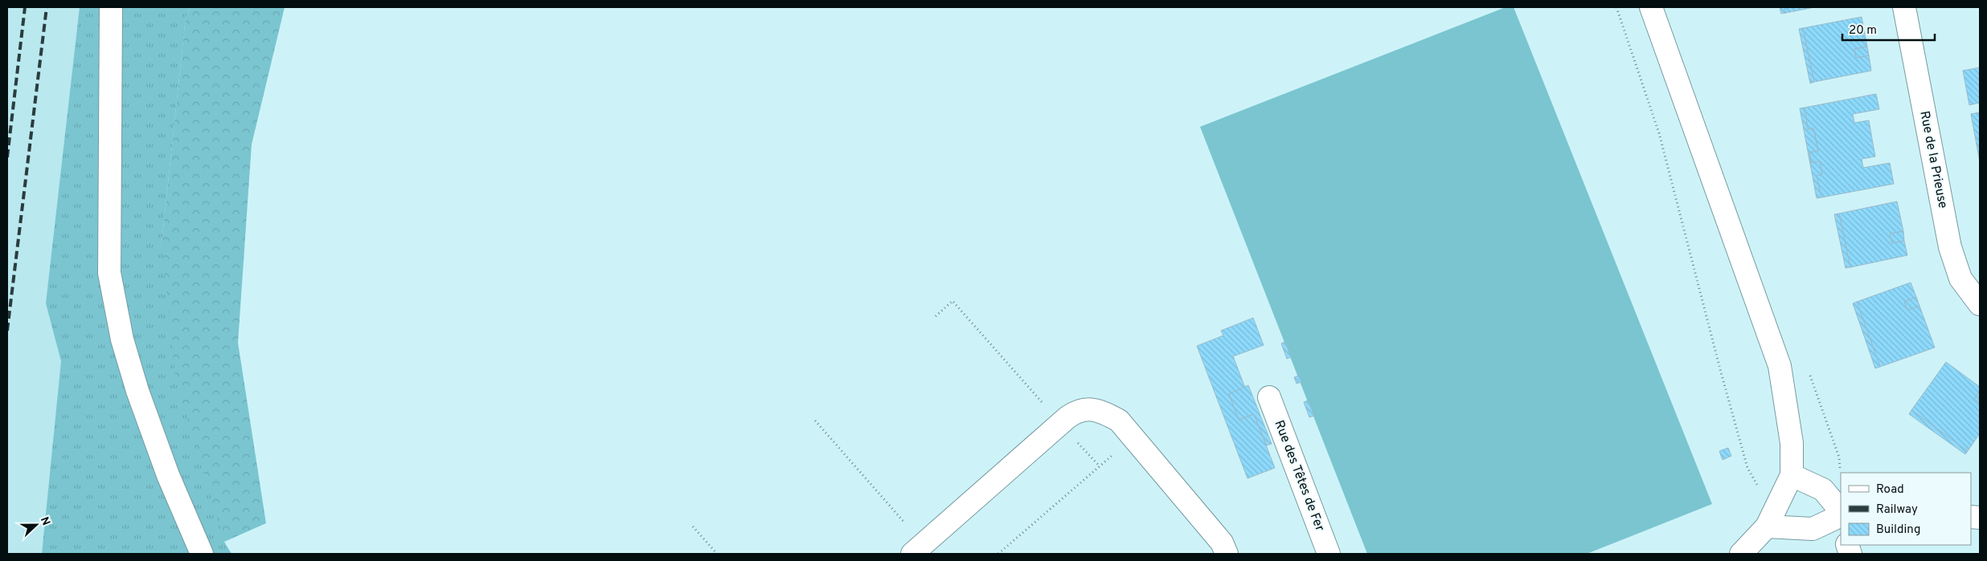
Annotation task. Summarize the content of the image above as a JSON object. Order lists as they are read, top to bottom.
{
  "streets": {
    "street": ["Rue de la Prieuse", "Rue des Têtes de Fer"]
  },
  "legend": ["Road", "Railway", "Building"],
  "scale_bar": "20 m",
  "north": "right"
}
